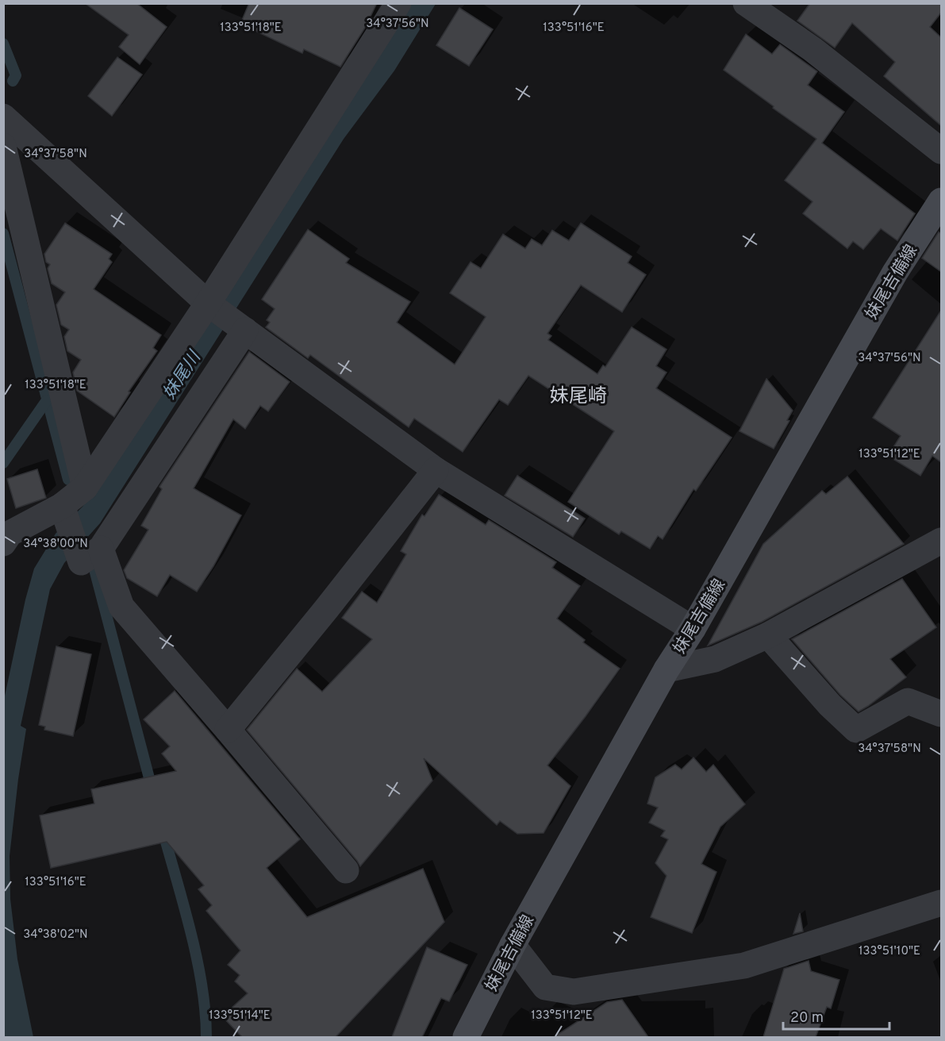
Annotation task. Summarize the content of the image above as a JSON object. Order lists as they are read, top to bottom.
{
  "streets": {
    "main road": ["妹尾吉備線"]
  },
  "districts": ["妹尾崎"],
  "water": ["妹尾川"],
  "scale_bar": "20 m",
  "coordinates": [
    "34°37'56\"N",
    "133°51'18\"E",
    "133°51'16\"E",
    "34°37'58\"N",
    "133°51'12\"E",
    "34°38'00\"N",
    "34°38'02\"N",
    "133°51'10\"E",
    "133°51'14\"E"
  ]
}
